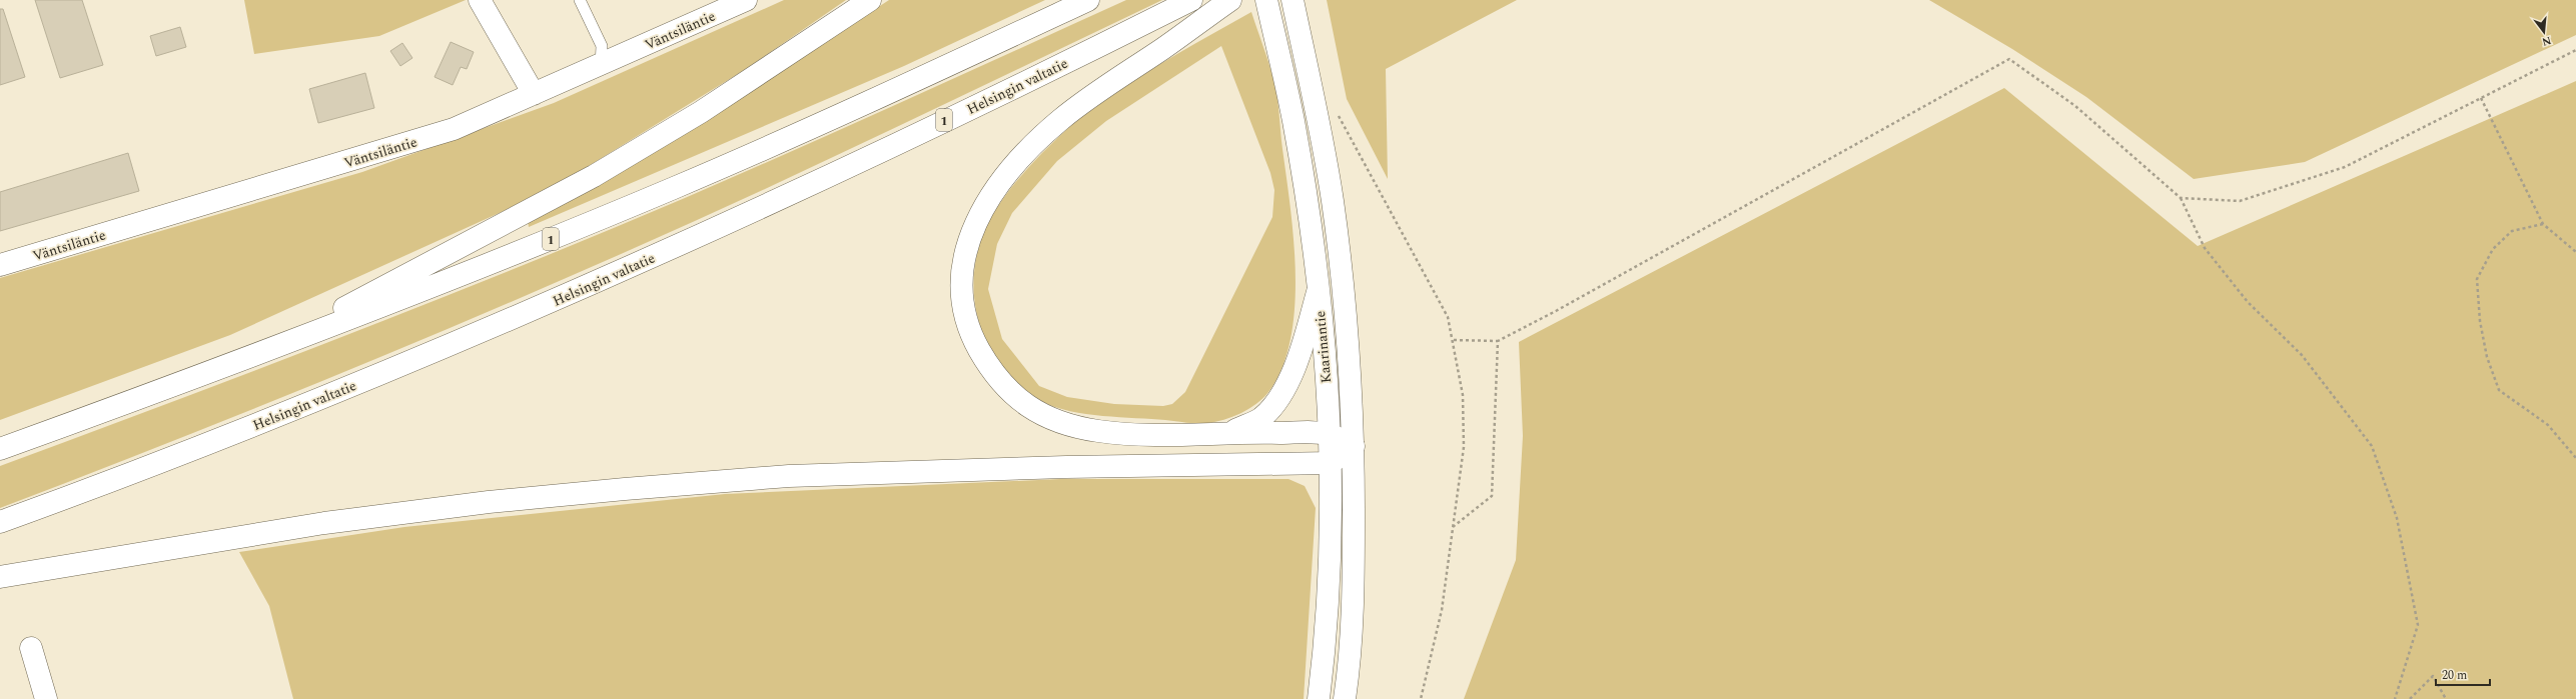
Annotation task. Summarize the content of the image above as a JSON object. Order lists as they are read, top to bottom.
{
  "streets": {
    "main road": [
      "Väntsiläntie",
      "Helsingin valtatie",
      "1",
      "Kaarinantie"
    ]
  },
  "scale_bar": "20 m",
  "north": "bottom"
}
